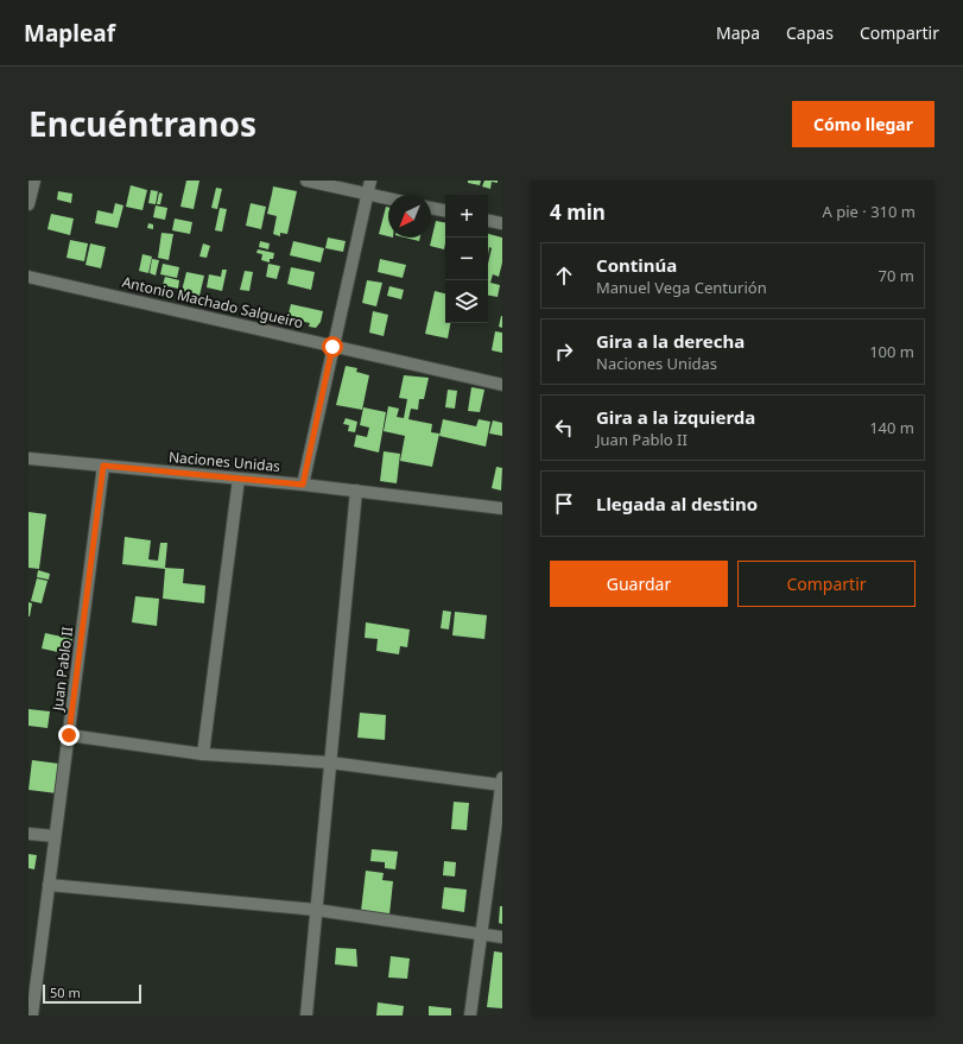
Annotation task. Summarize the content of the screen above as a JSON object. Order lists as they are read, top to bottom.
{
  "streets": {
    "street": ["Antonio Machado Salgueiro", "Naciones Unidas", "Juan Pablo II"]
  },
  "crossings": [
    ["Naciones Unidas", "Juan Pablo II"]
  ],
  "scale_bar": "50 m",
  "north": "bottom left",
  "page": {
    "header": "Mapleaf",
    "nav": ["Mapa", "Capas", "Compartir"],
    "title": "Encuéntranos",
    "buttons": [
      "Cómo llegar",
      ["Guardar", "Compartir"]
    ],
    "heading": ["4 min", "A pie · 310 m"],
    "map_buttons": ["+", "−"],
    "list": [
      ["Continúa", "Manuel Vega Centurión", "70 m"],
      ["Gira a la derecha", "Naciones Unidas", "100 m"],
      ["Gira a la izquierda", "Juan Pablo II", "140 m"],
      "Llegada al destino"
    ],
    "scale": "50 m"
  }
}
